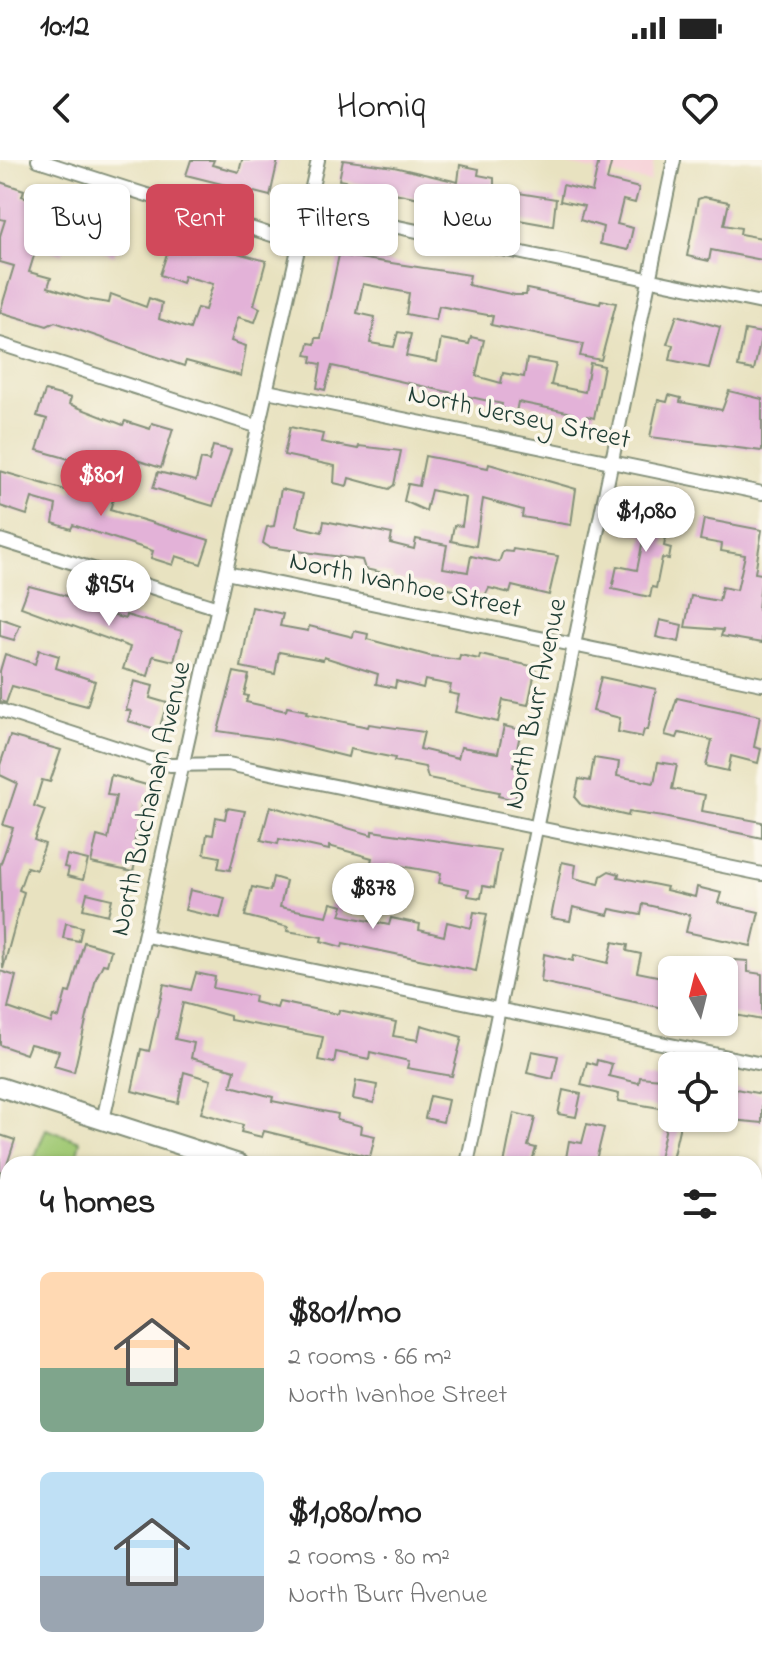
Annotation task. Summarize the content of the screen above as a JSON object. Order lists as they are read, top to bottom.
{
  "streets": {
    "street": [
      "North Jersey Street",
      "North Ivanhoe Street",
      "North Burr Avenue",
      "North Buchanan Avenue"
    ]
  },
  "crossings": [
    ["North Jersey Street", "North Burr Avenue"],
    ["North Jersey Street", "North Buchanan Avenue"],
    ["North Ivanhoe Street", "North Burr Avenue"],
    ["North Ivanhoe Street", "North Buchanan Avenue"]
  ],
  "north": "top",
  "page": {
    "status": "10:12",
    "header": "Homiq",
    "chip": [
      "Buy",
      "Rent",
      "Filters",
      "New"
    ],
    "price": [
      "$801",
      "$1,080",
      "$954",
      "$878"
    ],
    "heading": "4 homes",
    "list": [
      {
        "name": "$801/mo",
        "note": "2 rooms · 66 m² · North Ivanhoe Street"
      },
      {
        "name": "$1,080/mo",
        "note": "2 rooms · 80 m² · North Burr Avenue"
      }
    ]
  }
}
